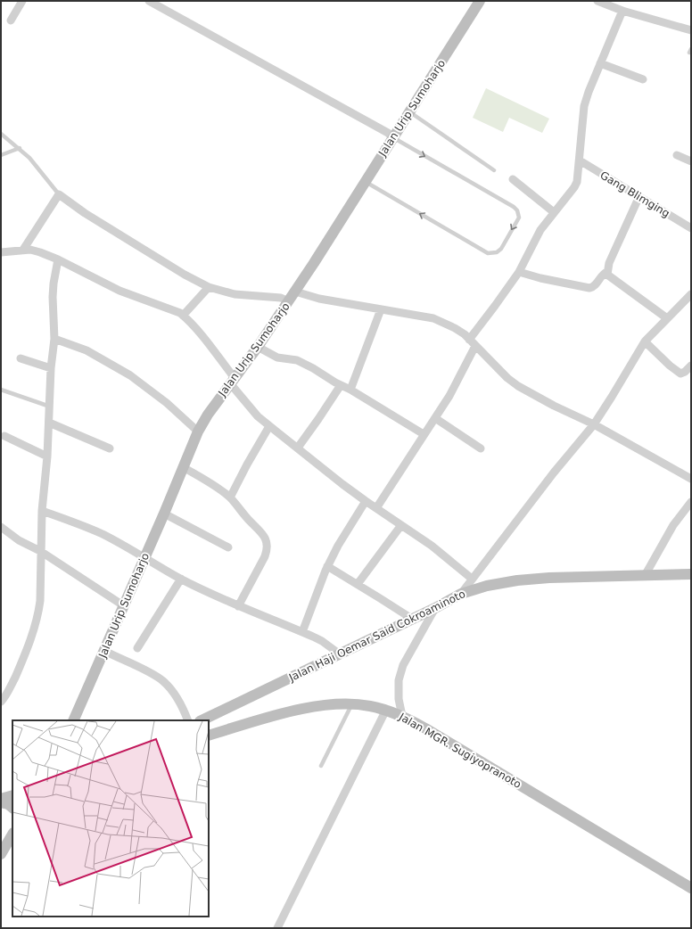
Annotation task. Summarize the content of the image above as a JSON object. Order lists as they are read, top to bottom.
{
  "streets": {
    "main road": ["Jalan Urip Sumoharjo", "Jalan Haji Oemar Said Cokroaminoto", "Jalan MGR. Sugiyopranoto"],
    "street": ["Gang Blimging"]
  }
}
